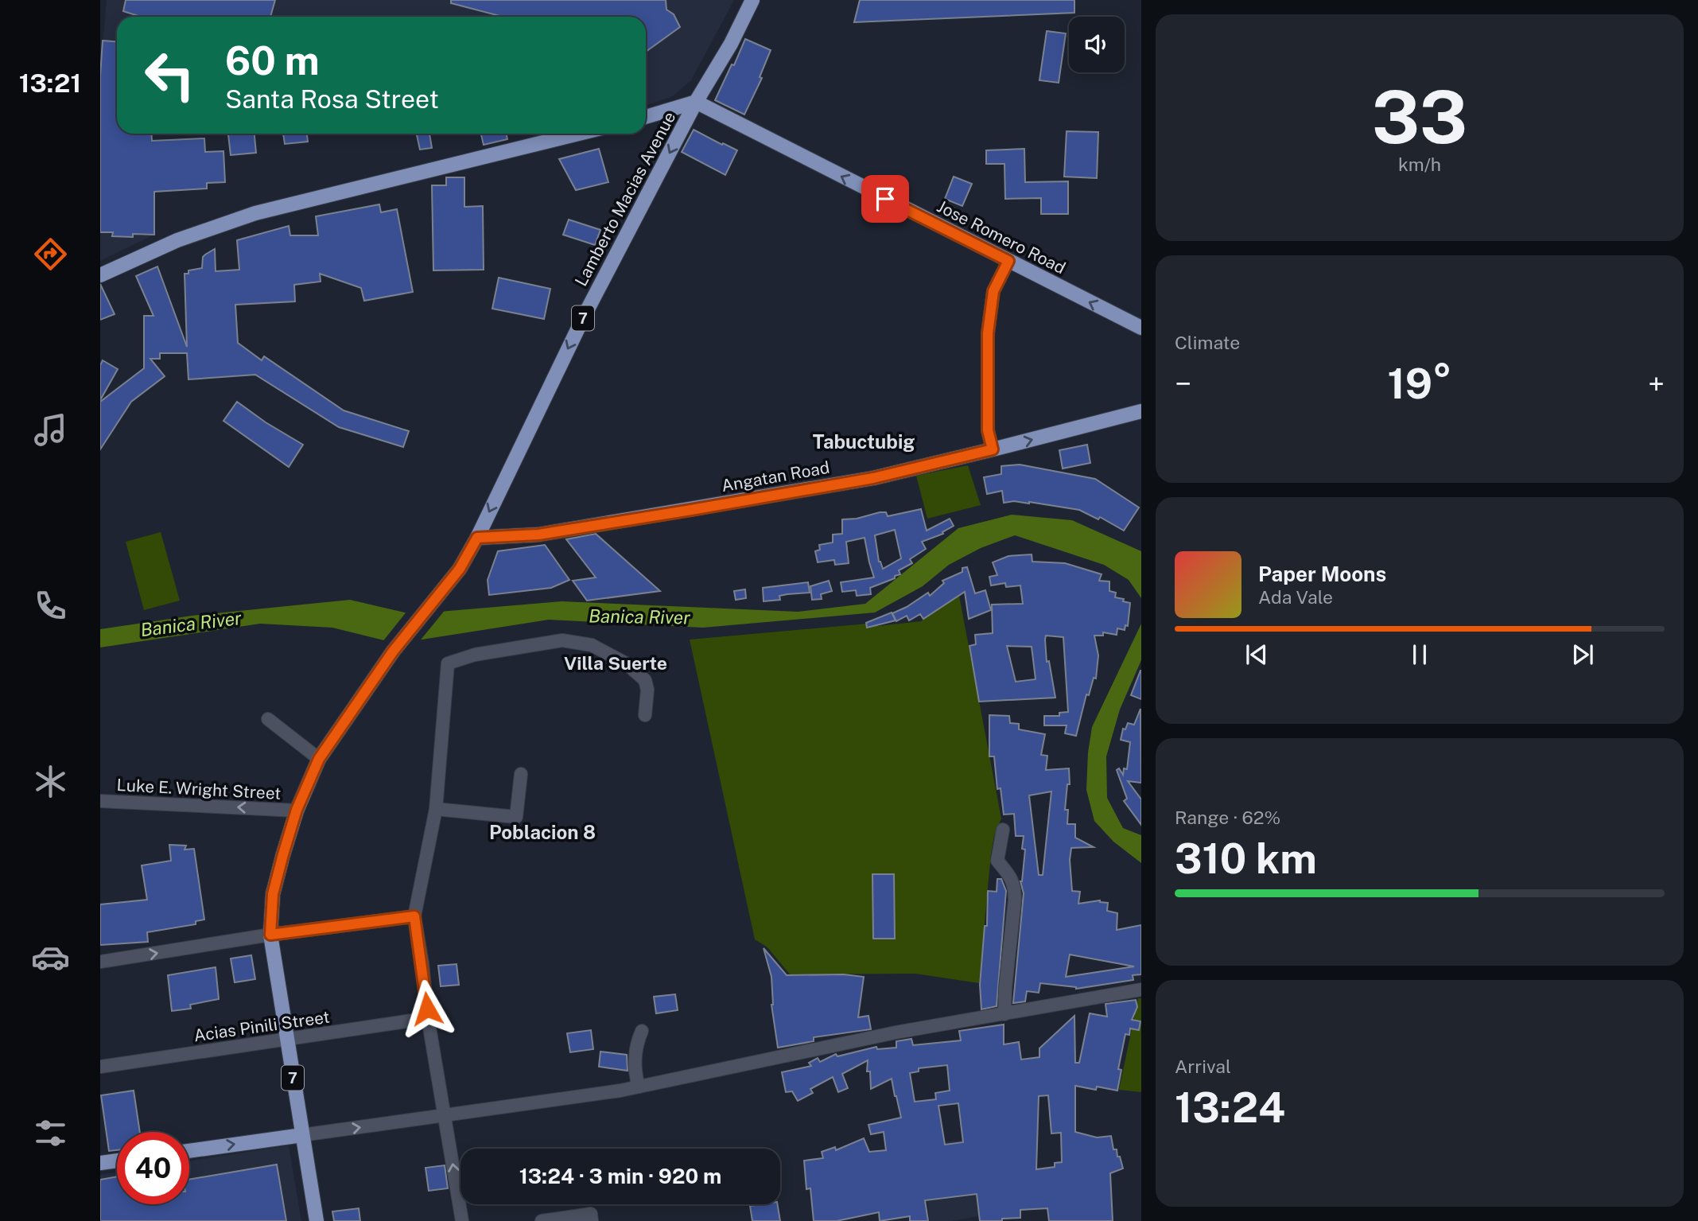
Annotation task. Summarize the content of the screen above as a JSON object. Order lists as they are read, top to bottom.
{
  "streets": {
    "main road": [
      "Lamberto Macias Avenue",
      "Jose Romero Road",
      "7",
      "Angatan Road"
    ],
    "street": ["Luke E. Wright Street", "Acias Pinili Street"]
  },
  "crossings": [
    ["Lamberto Macias Avenue", "Jose Romero Road"],
    ["Lamberto Macias Avenue", "7"],
    ["Lamberto Macias Avenue", "Angatan Road"],
    ["7", "Angatan Road"],
    ["7", "Luke E. Wright Street"],
    ["7", "Acias Pinili Street"]
  ],
  "one_way": ["Lamberto Macias Avenue", "Jose Romero Road", "Luke E. Wright Street"],
  "districts": ["Tabuctubig", "Villa Suerte", "Poblacion 8"],
  "water": ["Banica River"],
  "page": {
    "tabs": "13:21",
    "tile": [
      ["33", "km/h"],
      "Climate",
      ["Range · 62%", "310 km"],
      ["Arrival", "13:24"]
    ],
    "turn": ["60 m", "Santa Rosa Street"],
    "heat": ["−", "19°", "+"],
    "song": ["Paper Moons", "Ada Vale"],
    "limit": "40",
    "trip": "13:24 · 3 min · 920 m"
  }
}
